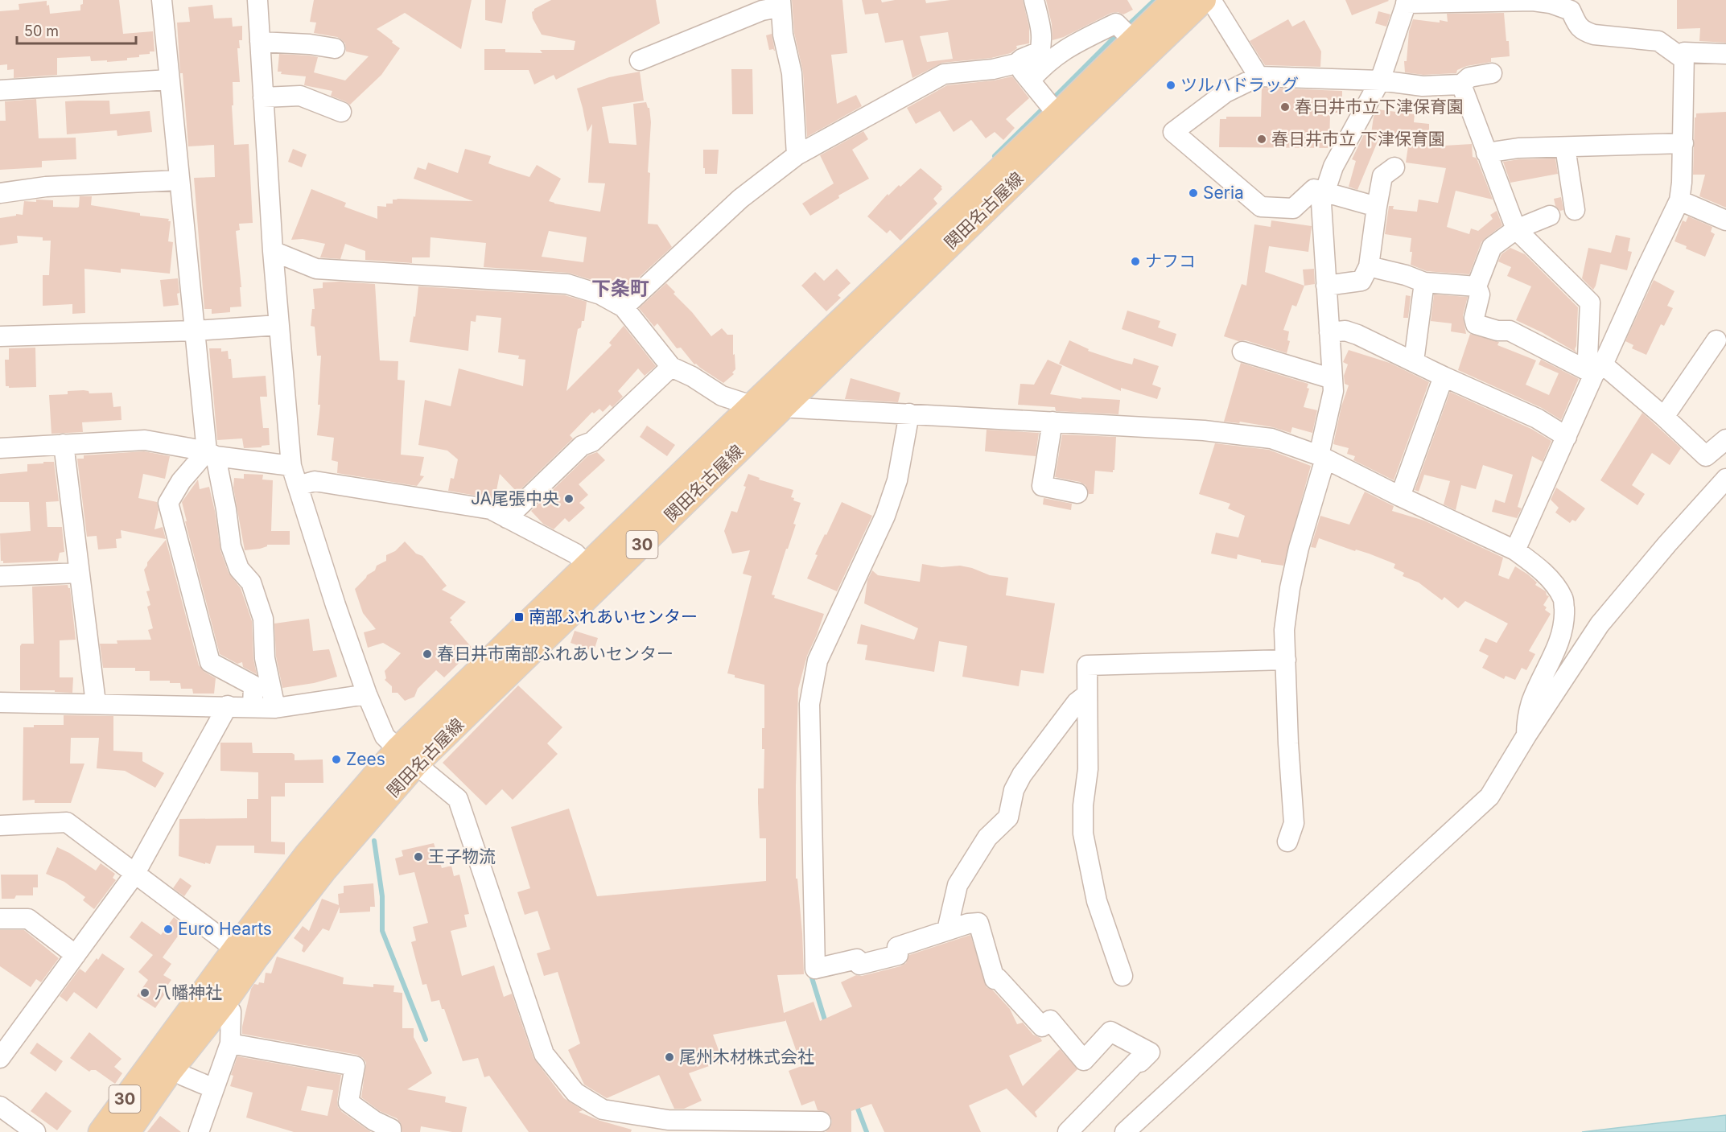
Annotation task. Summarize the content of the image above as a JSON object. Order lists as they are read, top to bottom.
{
  "streets": {
    "main road": ["関田名古屋線", "30"]
  },
  "districts": ["下条町"],
  "places": {
    "other": [
      "ツルハドラッグ",
      "春日井市立下津保育園",
      "春日井市立 下津保育園",
      "Seria",
      "ナフコ",
      "JA尾張中央",
      "春日井市南部ふれあいセンター",
      "Zees",
      "王子物流",
      "Euro Hearts",
      "八幡神社",
      "尾州木材株式会社"
    ],
    "transit": ["南部ふれあいセンター"]
  },
  "scale_bar": "50 m"
}
